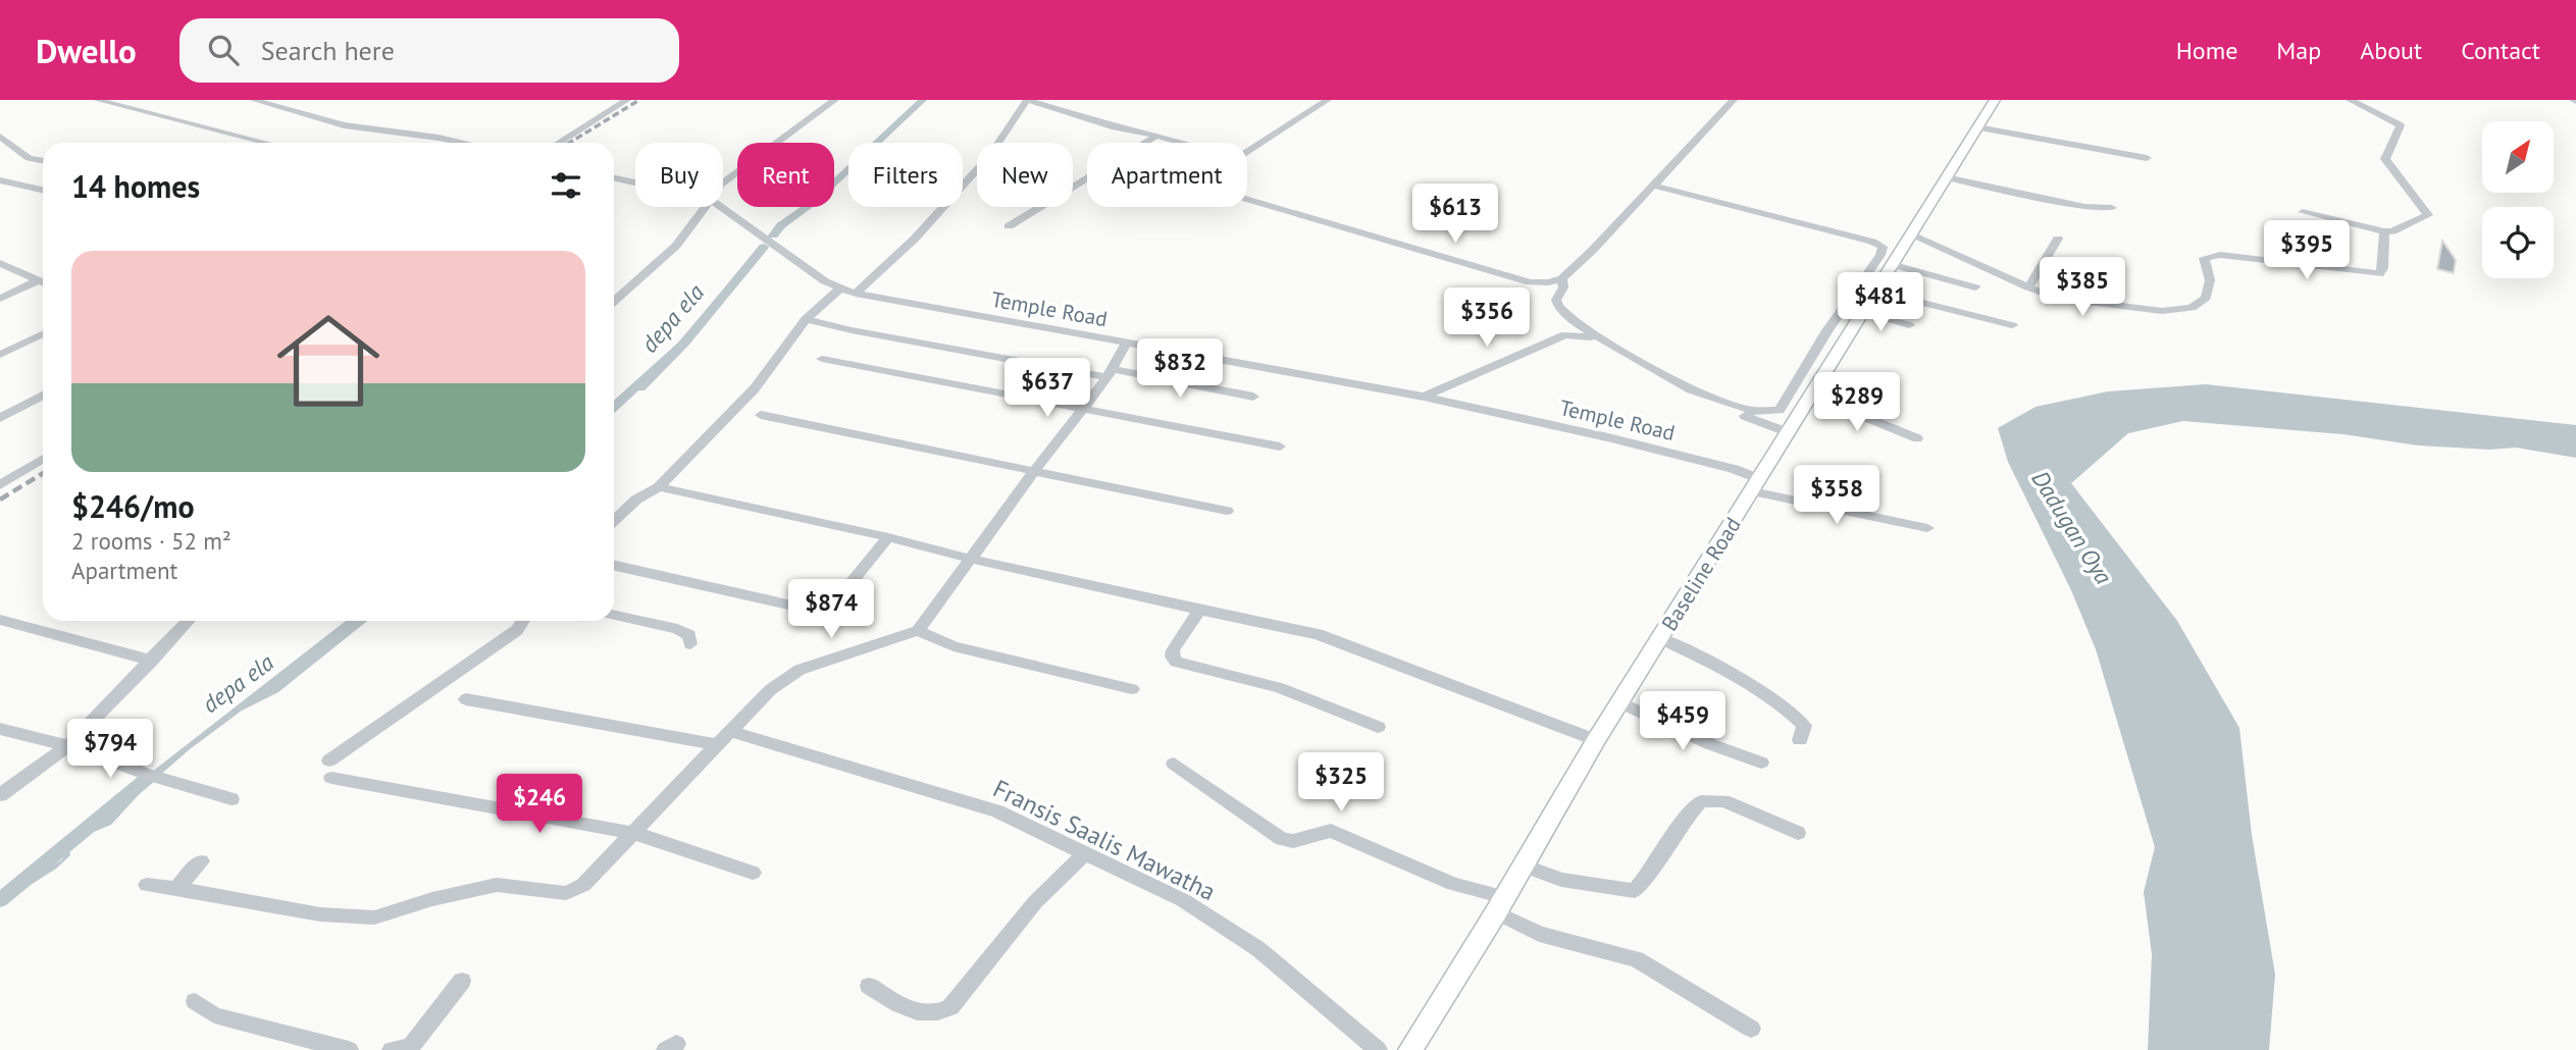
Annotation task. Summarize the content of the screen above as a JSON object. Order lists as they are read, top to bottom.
{
  "streets": {
    "main road": ["Baseline Road"],
    "street": ["Temple Road", "Fransis Saalis Mawatha"]
  },
  "crossings": [
    ["Temple Road", "Baseline Road"]
  ],
  "water": ["depa ela", "Dadugan Oya"],
  "north": "top right",
  "page": {
    "header": "Dwello",
    "search": "Search here",
    "nav": [
      "Home",
      "Map",
      "About",
      "Contact"
    ],
    "chip": [
      "Buy",
      "Rent",
      "Filters",
      "New",
      "Apartment"
    ],
    "heading": "14 homes",
    "price": [
      "$613",
      "$395",
      "$385",
      "$481",
      "$356",
      "$832",
      "$637",
      "$289",
      "$358",
      "$874",
      "$459",
      "$794",
      "$325",
      "$246"
    ],
    "list": [
      {
        "name": "$246/mo",
        "note": "2 rooms · 52 m² · Apartment"
      }
    ]
  }
}
